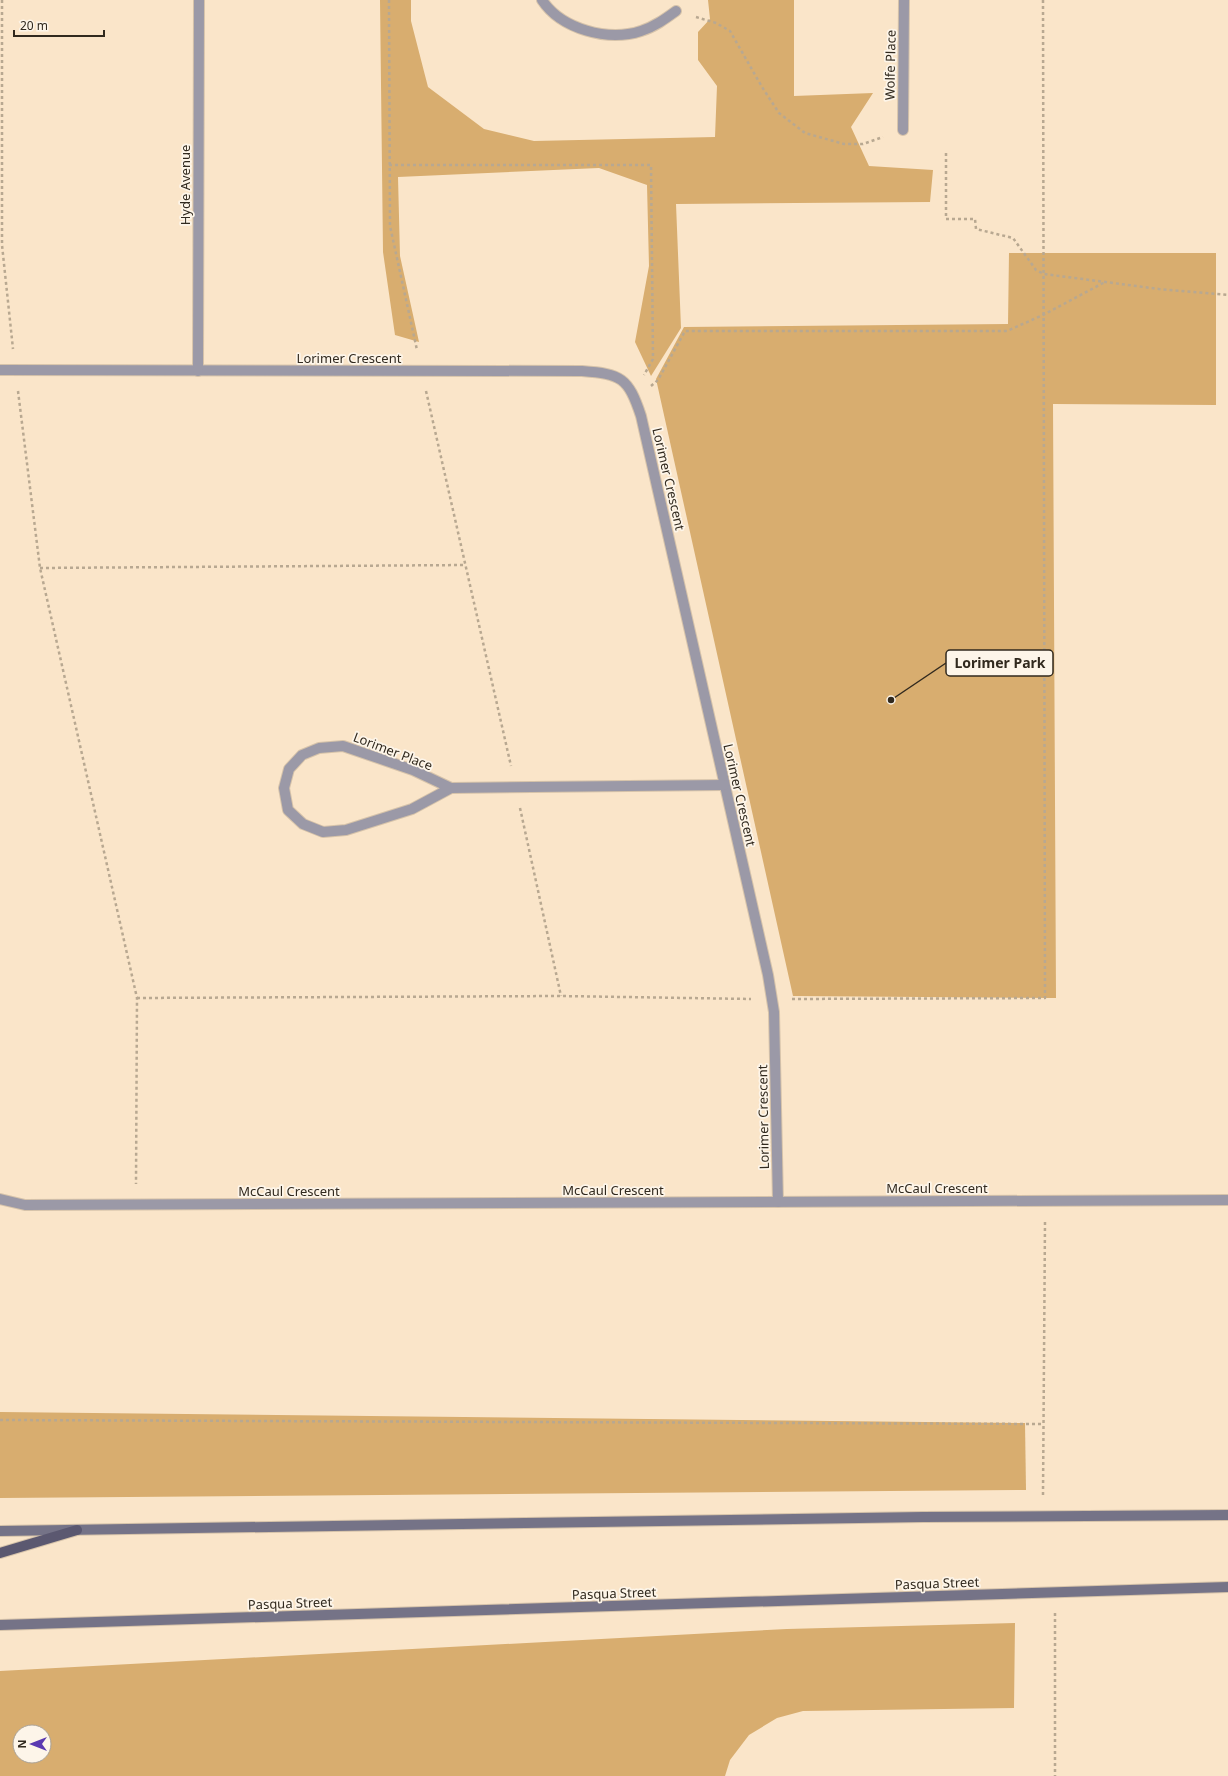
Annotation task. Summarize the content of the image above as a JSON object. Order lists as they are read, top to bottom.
{
  "streets": {
    "main road": ["Pasqua Street"],
    "street": [
      "Wolfe Place",
      "Hyde Avenue",
      "Lorimer Crescent",
      "Lorimer Place",
      "McCaul Crescent"
    ]
  },
  "crossings": [
    ["Hyde Avenue", "Lorimer Crescent"],
    ["Lorimer Crescent", "Lorimer Place"],
    ["Lorimer Crescent", "McCaul Crescent"]
  ],
  "places": ["Lorimer Park"],
  "scale_bar": "20 m",
  "north": "left"
}
